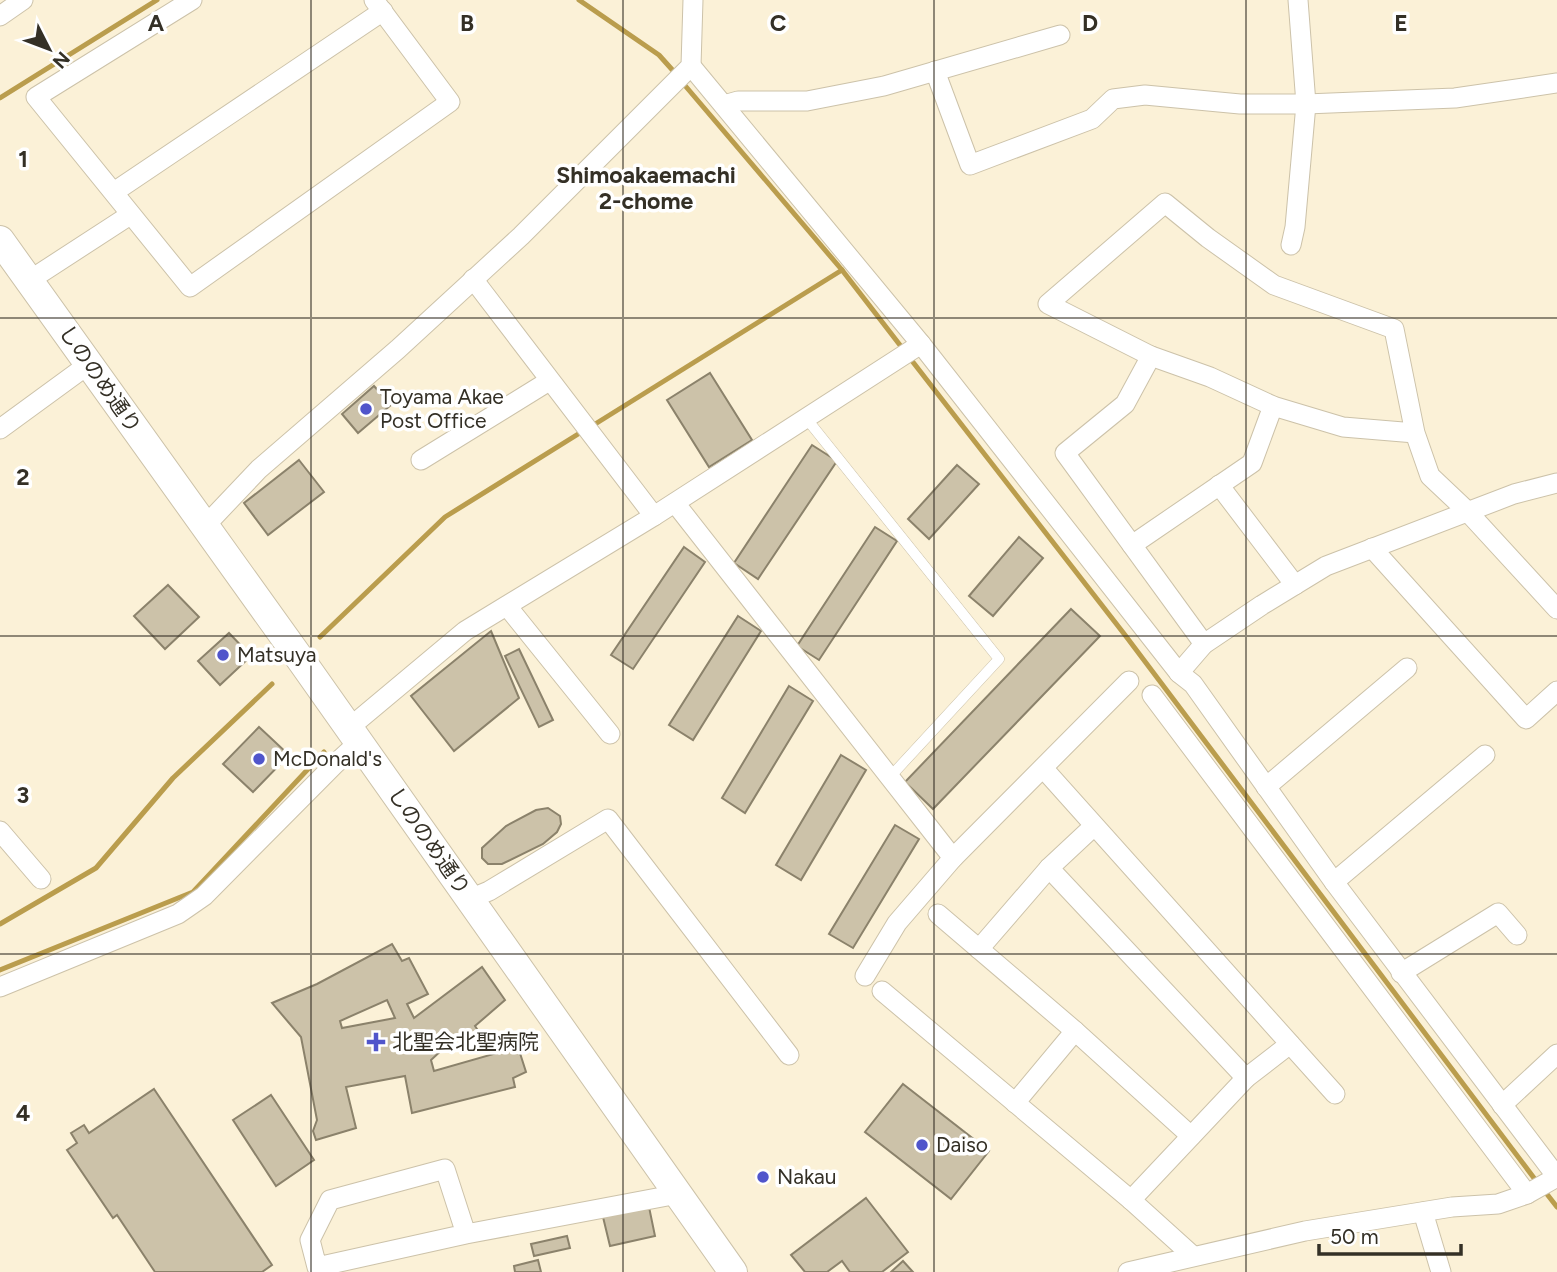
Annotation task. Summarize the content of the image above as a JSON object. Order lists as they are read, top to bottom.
{
  "streets": {
    "main road": ["しののめ通り"]
  },
  "districts": ["Shimoakaemachi 2-chome"],
  "places": {
    "other": [
      "Toyama Akae Post Office",
      "Matsuya",
      "McDonald's",
      "Daiso",
      "Nakau"
    ],
    "health": ["北聖会北聖病院"]
  },
  "scale_bar": "50 m",
  "north": "bottom right",
  "grid": {
    "columns": [
      "A",
      "B",
      "C",
      "D",
      "E"
    ],
    "rows": [
      "1",
      "2",
      "3",
      "4"
    ]
  }
}
